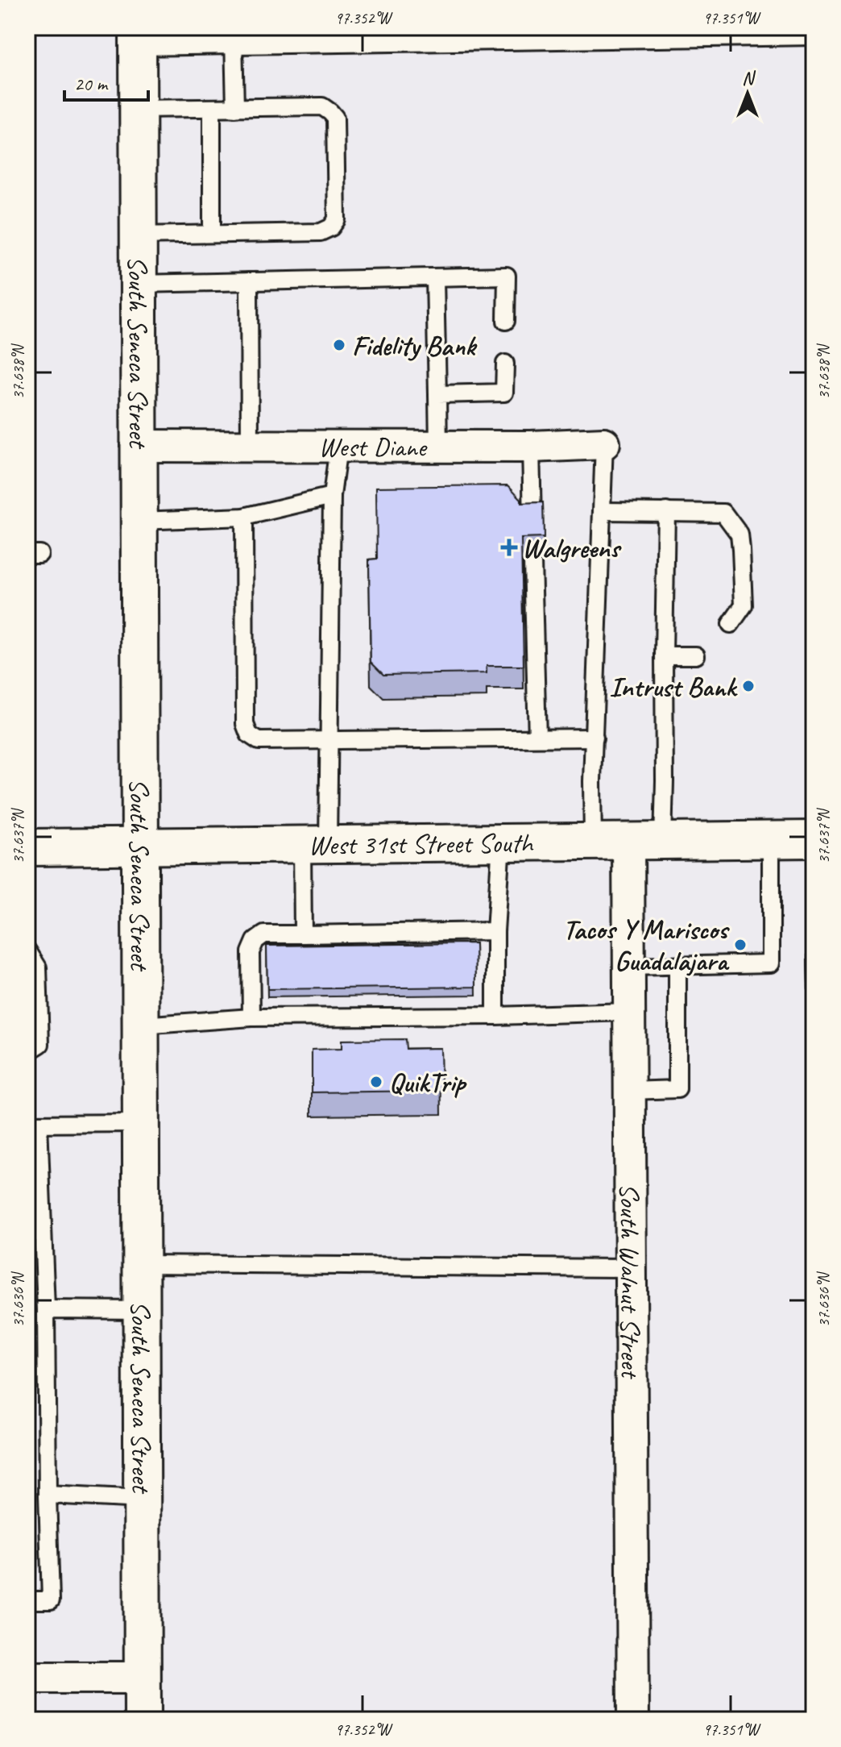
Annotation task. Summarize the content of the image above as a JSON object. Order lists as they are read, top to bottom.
{
  "streets": {
    "street": [
      "South Seneca Street",
      "West Diane",
      "West 31st Street South",
      "South Walnut Street"
    ]
  },
  "crossings": [
    ["South Seneca Street", "West Diane"],
    ["South Seneca Street", "West 31st Street South"],
    ["West 31st Street South", "South Walnut Street"]
  ],
  "places": {
    "other": [
      "Fidelity Bank",
      "Intrust Bank",
      "Tacos Y Mariscos Guadalajara",
      "QuikTrip"
    ],
    "health": ["Walgreens"]
  },
  "scale_bar": "20 m",
  "north": "top",
  "coordinates": [
    "97.352°W",
    "97.351°W",
    "37.638°N",
    "37.637°N",
    "37.636°N"
  ]
}
